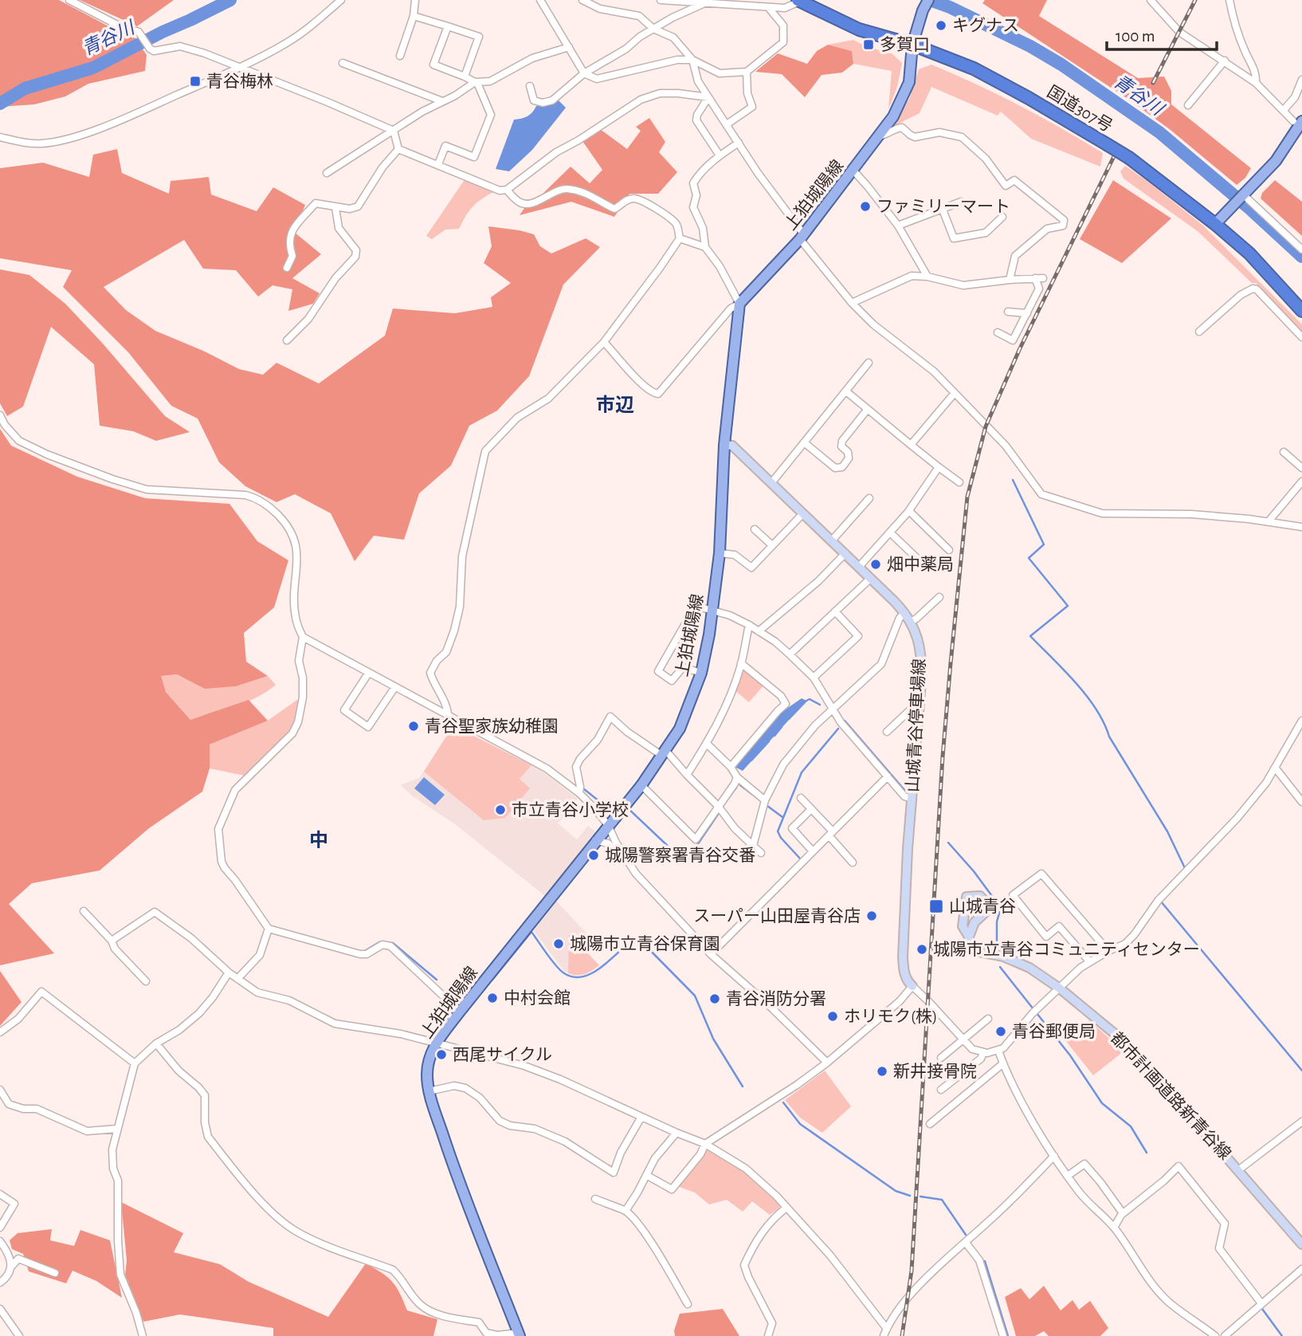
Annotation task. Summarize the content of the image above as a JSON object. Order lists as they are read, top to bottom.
{
  "streets": {
    "highway": ["国道307号"],
    "main road": ["上狛城陽線", "山城青谷停車場線", "都市計画道路新青谷線"]
  },
  "crossings": [
    ["国道307号", "上狛城陽線"],
    ["上狛城陽線", "山城青谷停車場線"]
  ],
  "districts": ["市辺", "中"],
  "water": ["青谷川"],
  "places": {
    "other": [
      "キグナス",
      "ファミリーマート",
      "畑中薬局",
      "青谷聖家族幼稚園",
      "市立青谷小学校",
      "城陽警察署青谷交番",
      "スーパー山田屋青谷店",
      "城陽市立青谷保育園",
      "城陽市立青谷コミュニティセンター",
      "中村会館",
      "青谷消防分署",
      "ホリモク(株)",
      "青谷郵便局",
      "西尾サイクル",
      "新井接骨院"
    ],
    "transit": ["多賀口", "青谷梅林", "山城青谷"]
  },
  "scale_bar": "100 m"
}
